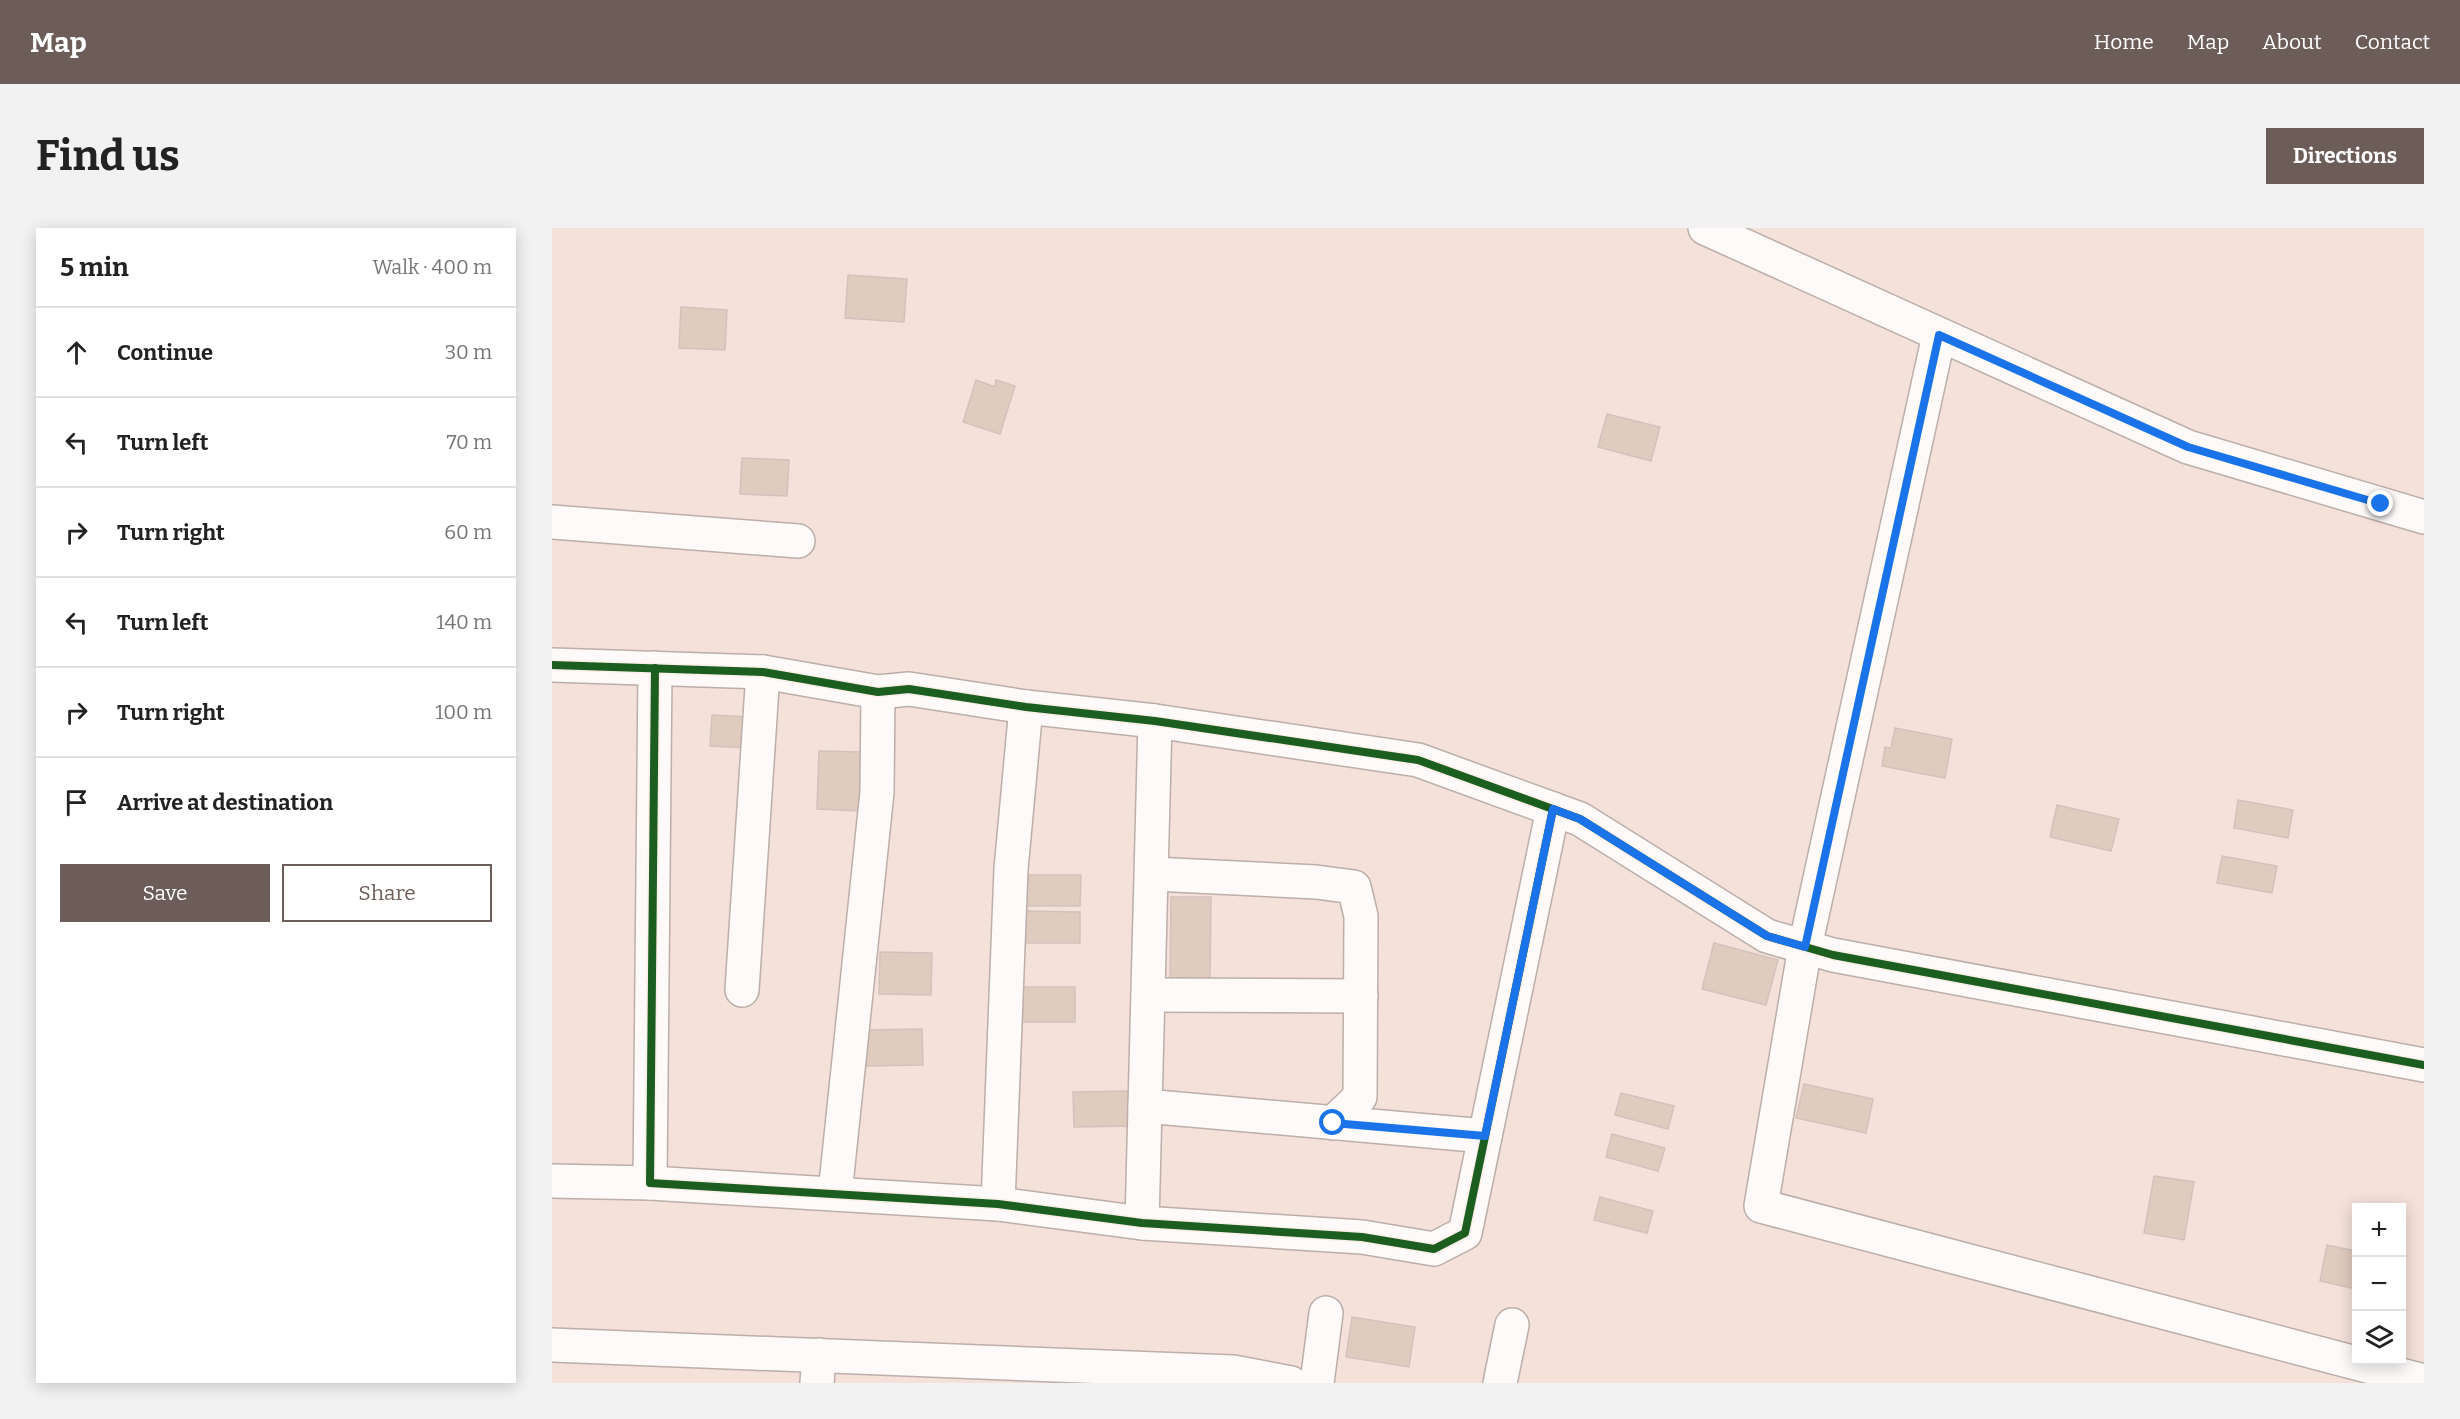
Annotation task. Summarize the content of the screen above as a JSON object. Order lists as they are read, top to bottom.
{
  "page": {
    "header": "Map",
    "nav": [
      "Home",
      "Map",
      "About",
      "Contact"
    ],
    "buttons": [
      "Directions",
      ["Save", "Share"]
    ],
    "title": "Find us",
    "heading": ["5 min", "Walk · 400 m"],
    "list": [
      ["Continue", "30 m"],
      ["Turn left", "70 m"],
      ["Turn right", "60 m"],
      ["Turn left", "140 m"],
      ["Turn right", "100 m"],
      "Arrive at destination"
    ],
    "map_buttons": ["+", "−"]
  }
}
